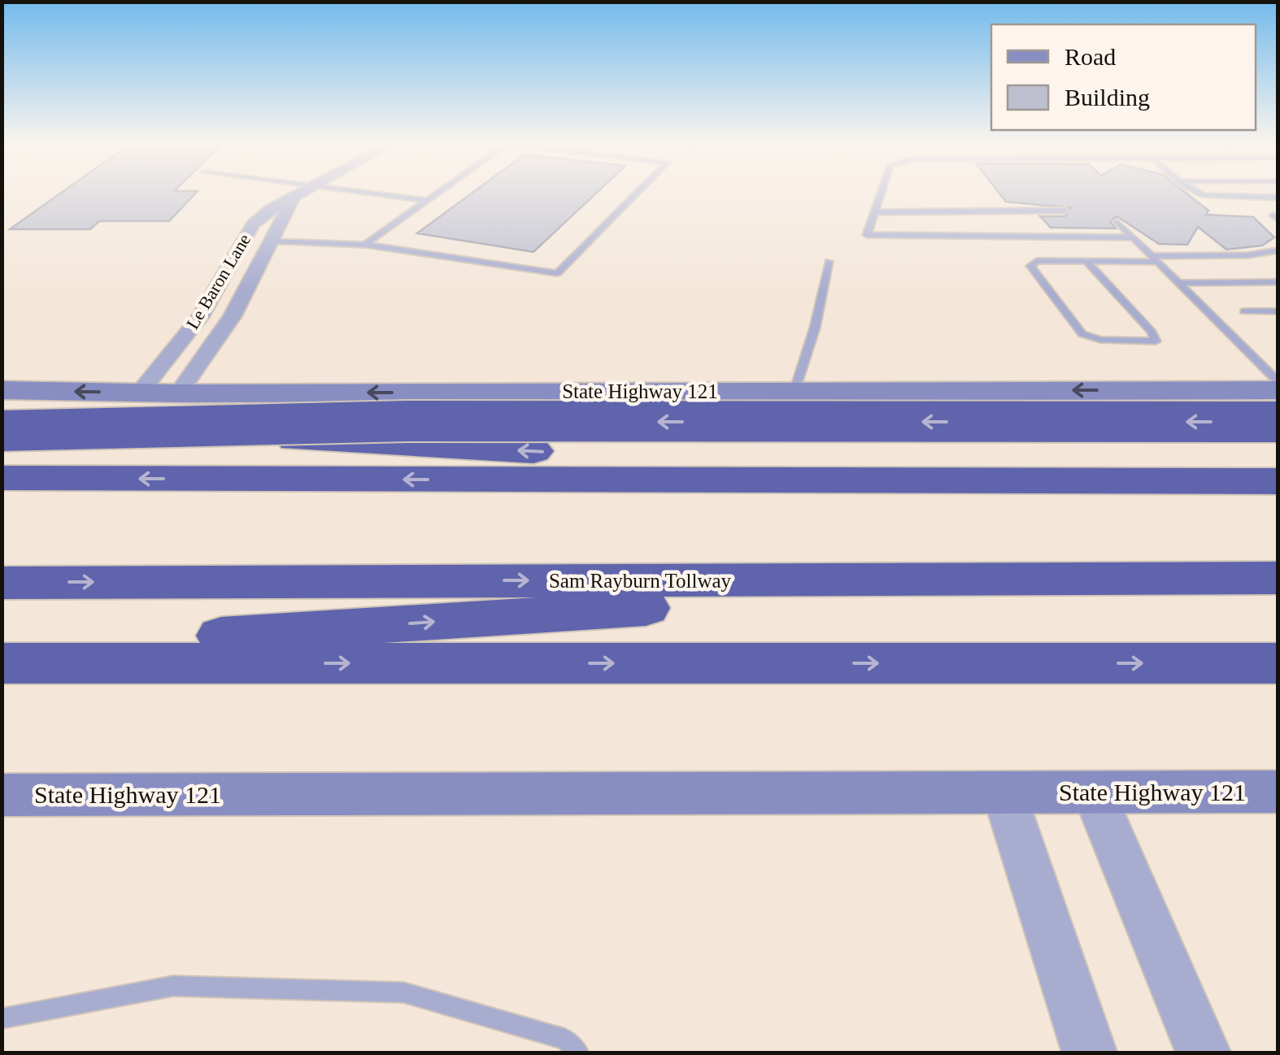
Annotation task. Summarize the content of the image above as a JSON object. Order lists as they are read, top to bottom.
{
  "streets": {
    "highway": ["Sam Rayburn Tollway"],
    "main road": ["State Highway 121"],
    "street": ["Le Baron Lane"]
  },
  "crossings": [
    ["Le Baron Lane", "State Highway 121"]
  ],
  "one_way": ["State Highway 121"],
  "legend": ["Road", "Building"]
}
